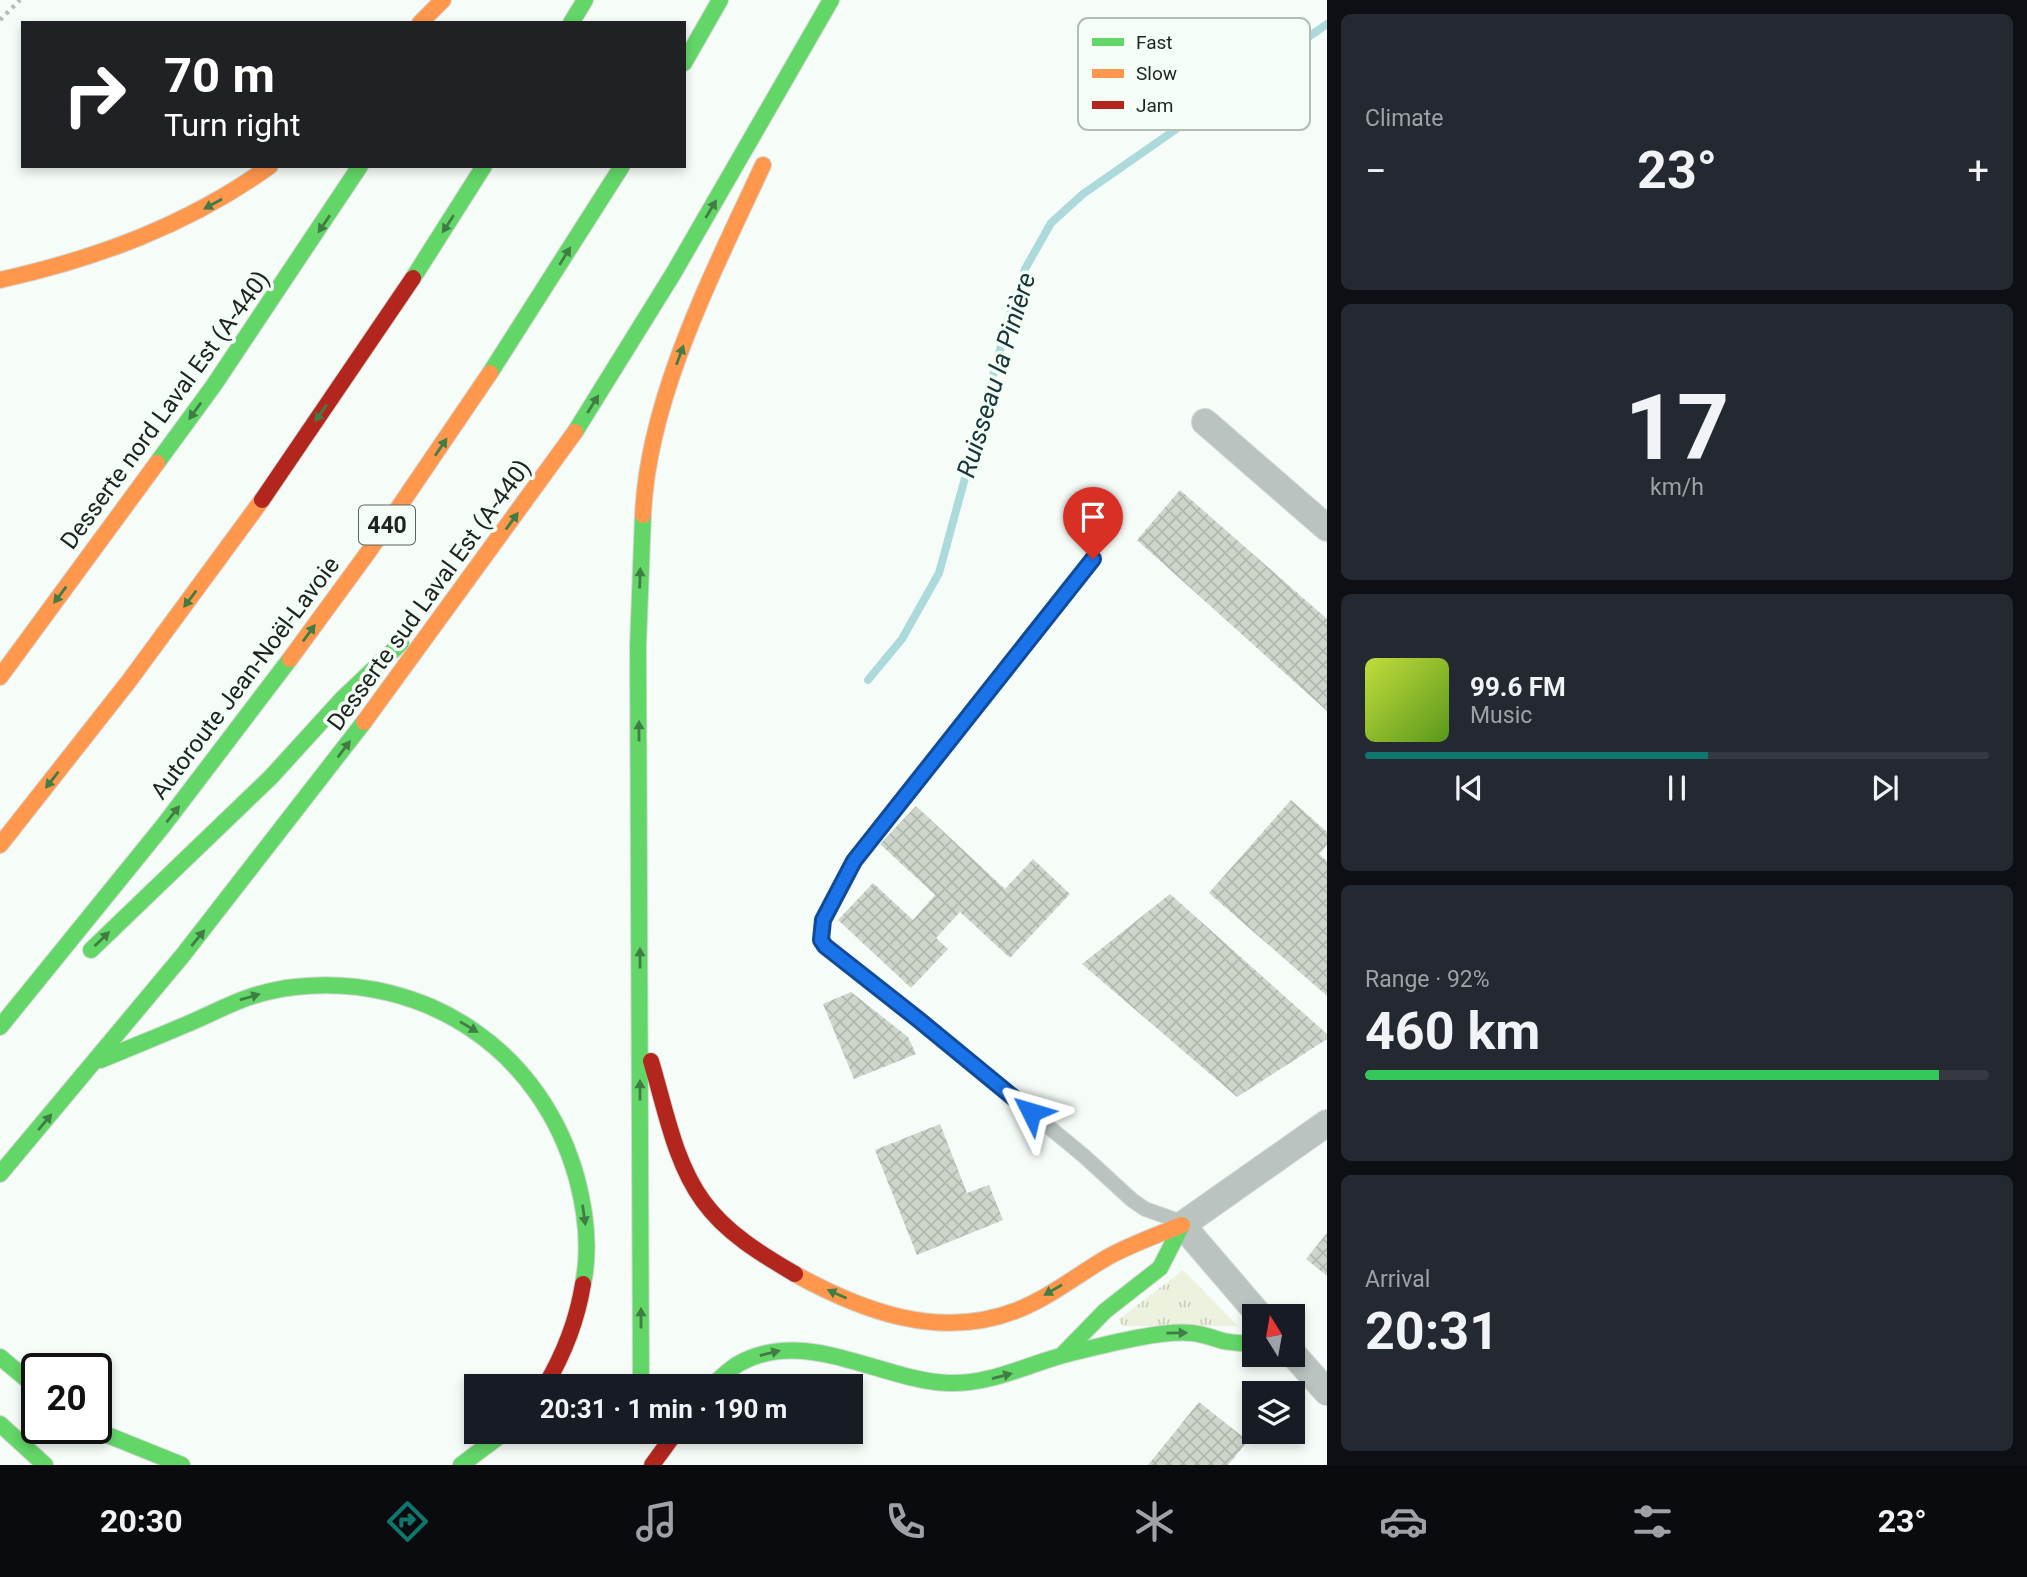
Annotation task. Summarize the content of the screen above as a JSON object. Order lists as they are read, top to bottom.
{
  "streets": {
    "highway": [
      "Desserte nord Laval Est (A-440)",
      "440",
      "Desserte sud Laval Est (A-440)",
      "Autoroute Jean-Noël-Lavoie"
    ]
  },
  "water": ["Ruisseau la Pinière"],
  "legend": ["Fast", "Slow", "Jam"],
  "north": "top",
  "page": {
    "tile": [
      "Climate",
      ["17", "km/h"],
      ["Range · 92%", "460 km"],
      ["Arrival", "20:31"]
    ],
    "turn": ["70 m", "Turn right"],
    "heat": ["−", "23°", "+"],
    "song": ["99.6 FM", "Music"],
    "limit": "20",
    "trip": "20:31 · 1 min · 190 m",
    "tabs": ["20:30", "23°"]
  }
}
